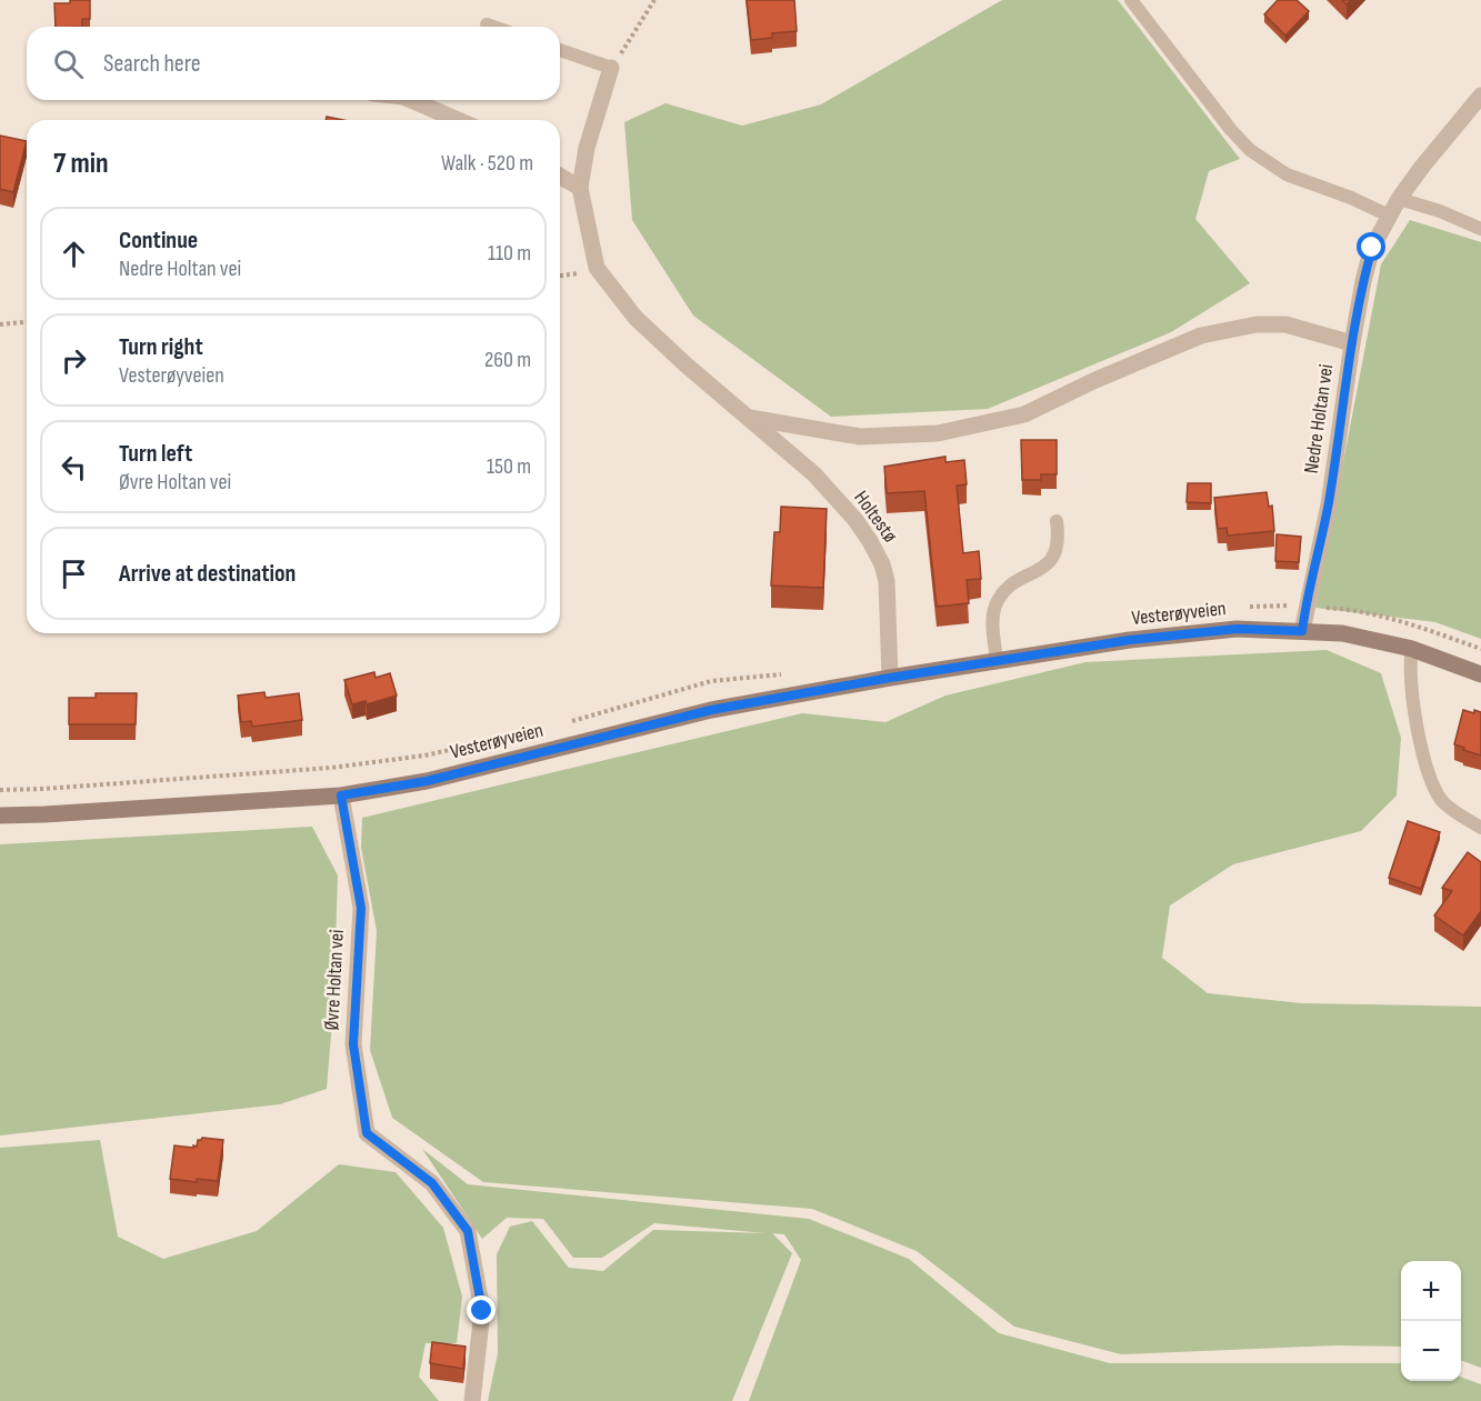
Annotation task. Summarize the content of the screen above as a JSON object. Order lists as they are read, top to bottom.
{
  "streets": {
    "main road": ["Vesterøyveien"],
    "street": ["Nedre Holtan vei", "Holtestø", "Øvre Holtan vei"]
  },
  "crossings": [
    ["Nedre Holtan vei", "Vesterøyveien"],
    ["Holtestø", "Vesterøyveien"],
    ["Vesterøyveien", "Øvre Holtan vei"]
  ],
  "page": {
    "search": "Search here",
    "heading": ["7 min", "Walk · 520 m"],
    "list": [
      ["Continue", "Nedre Holtan vei", "110 m"],
      ["Turn right", "Vesterøyveien", "260 m"],
      ["Turn left", "Øvre Holtan vei", "150 m"],
      "Arrive at destination"
    ],
    "map_buttons": ["+", "−"]
  }
}
